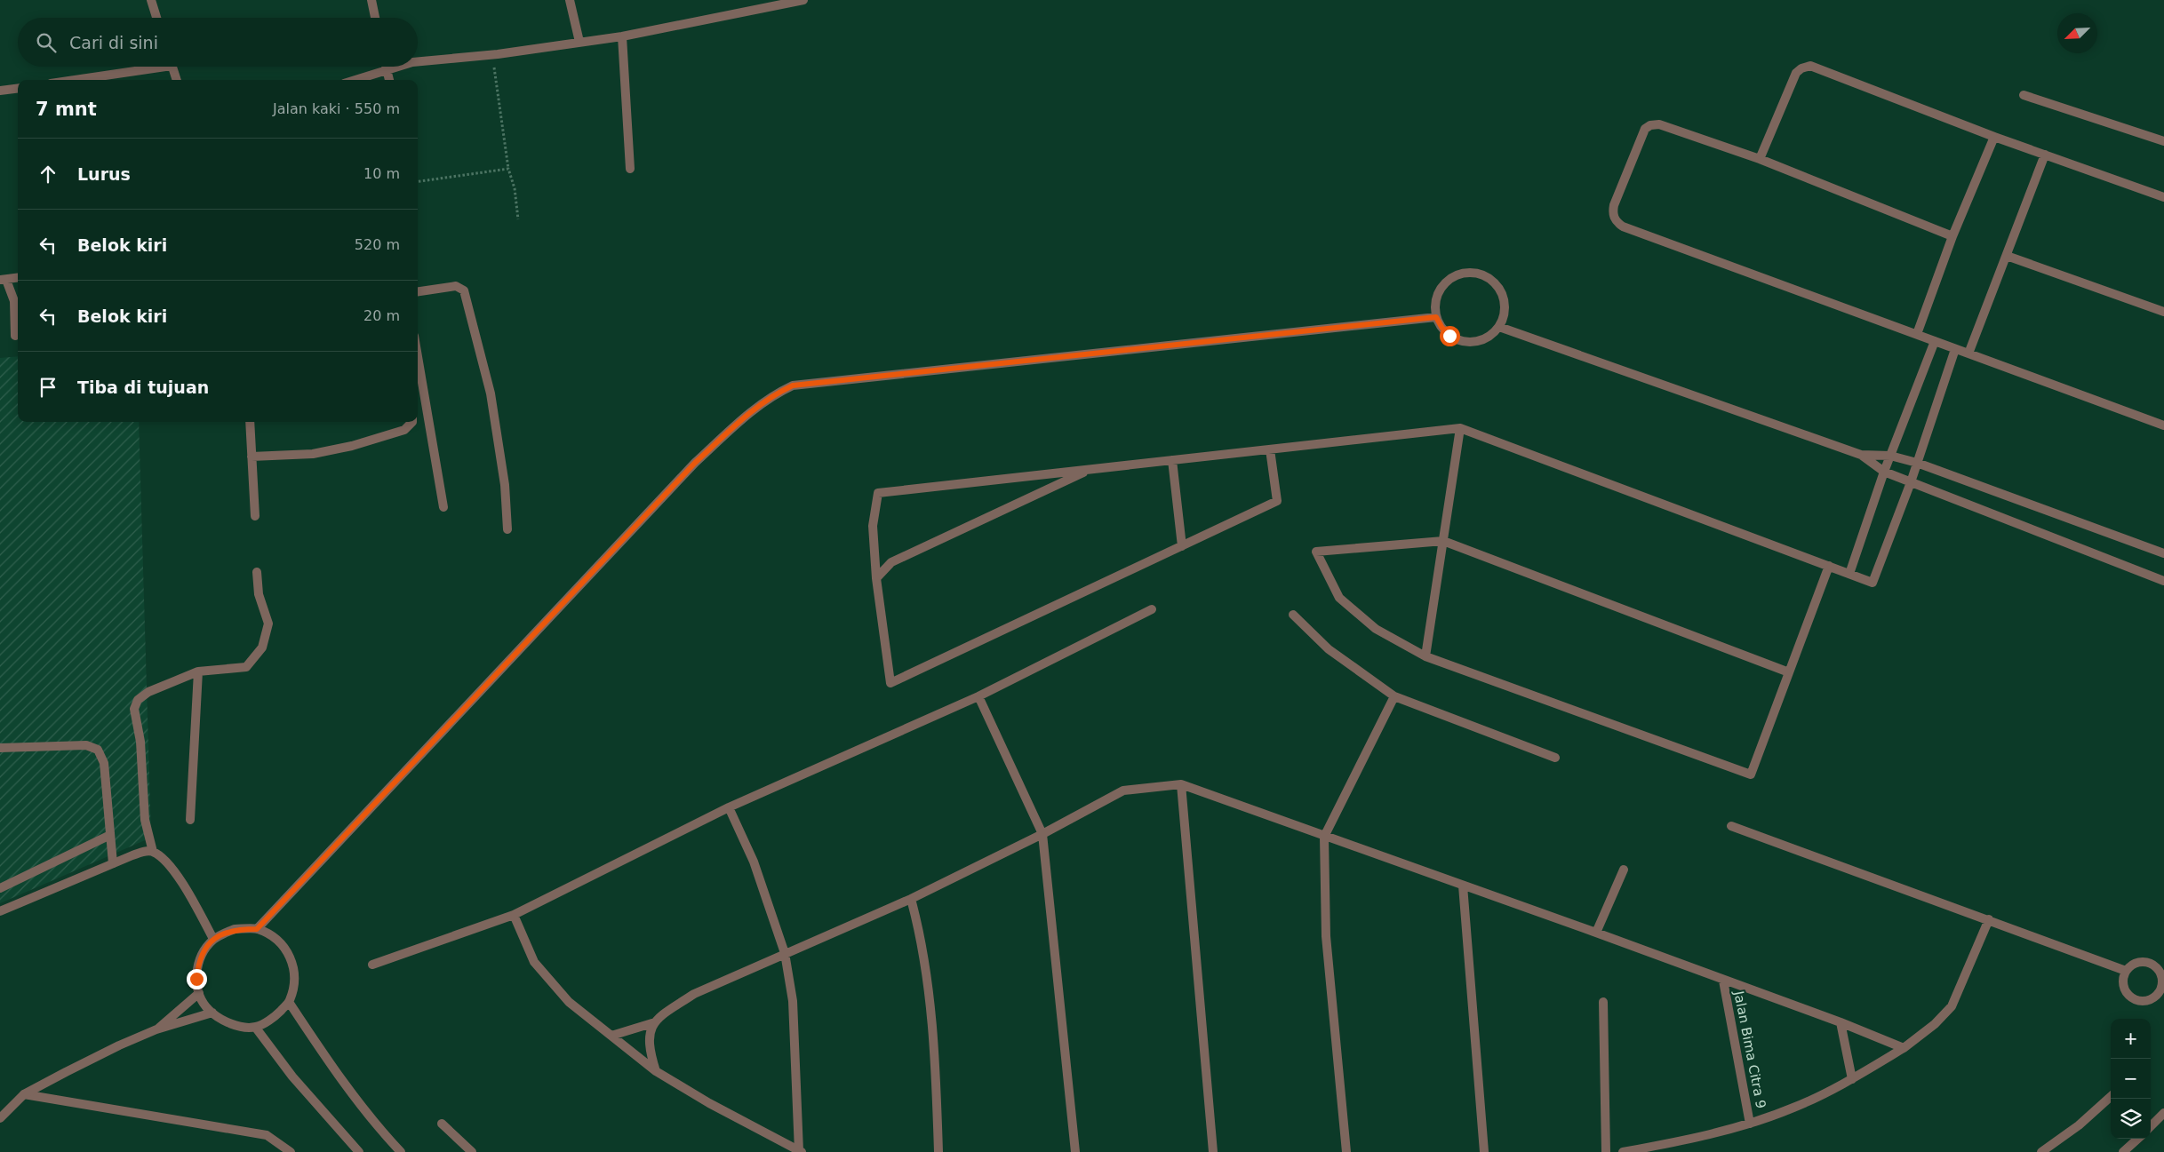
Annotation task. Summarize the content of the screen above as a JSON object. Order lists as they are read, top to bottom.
{
  "streets": {
    "street": ["Jalan Bima Citra 9"]
  },
  "north": "bottom left",
  "page": {
    "search": "Cari di sini",
    "heading": ["7 mnt", "Jalan kaki · 550 m"],
    "list": [
      ["Lurus", "10 m"],
      ["Belok kiri", "520 m"],
      ["Belok kiri", "20 m"],
      "Tiba di tujuan"
    ],
    "map_buttons": ["+", "−"]
  }
}
